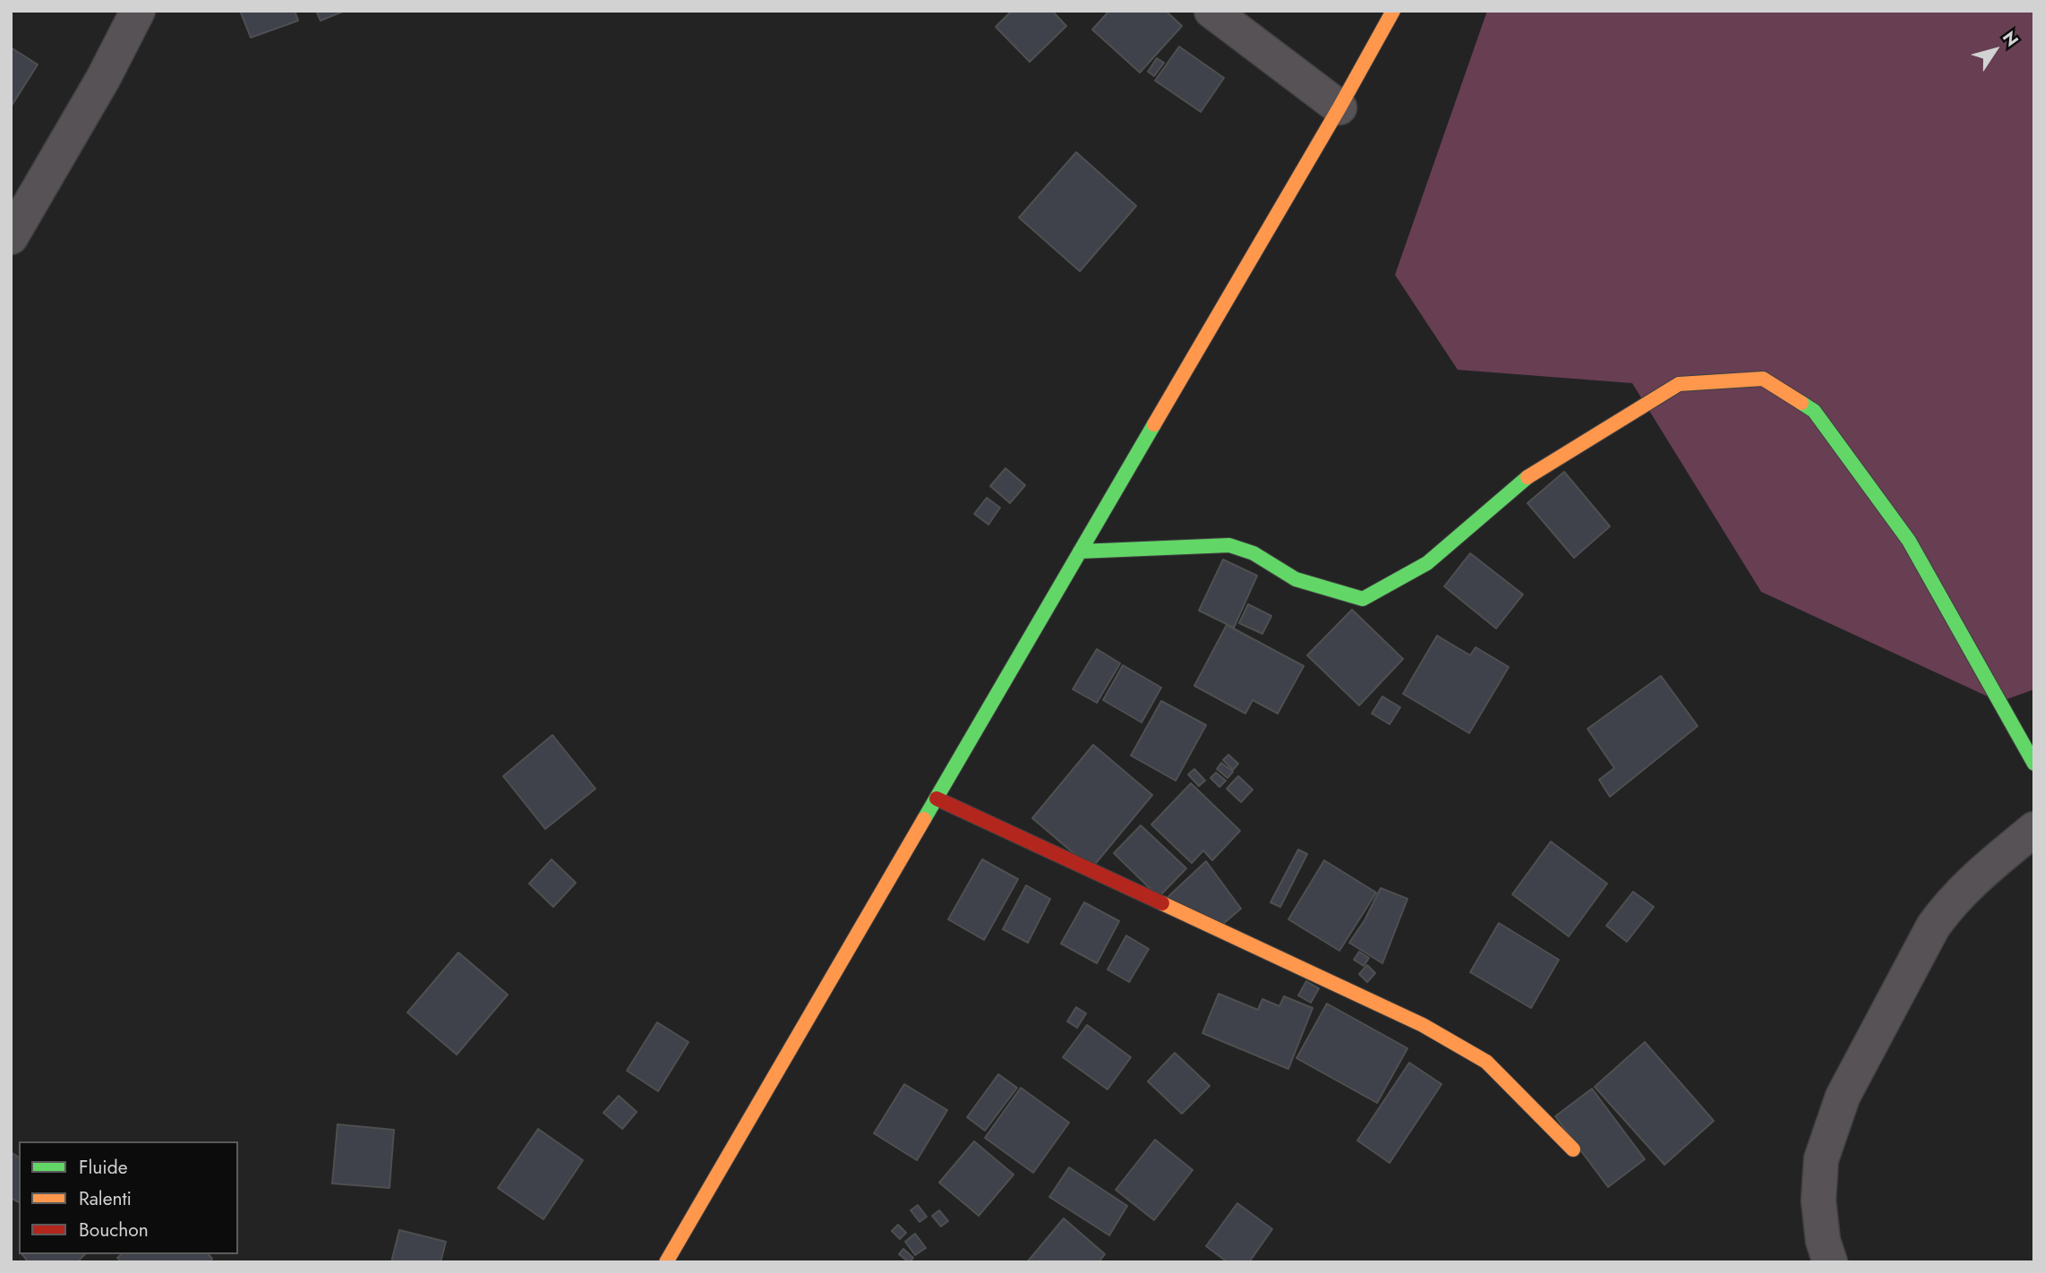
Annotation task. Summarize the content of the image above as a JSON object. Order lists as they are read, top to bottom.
{
  "legend": ["Fluide", "Ralenti", "Bouchon"],
  "north": "top right"
}
